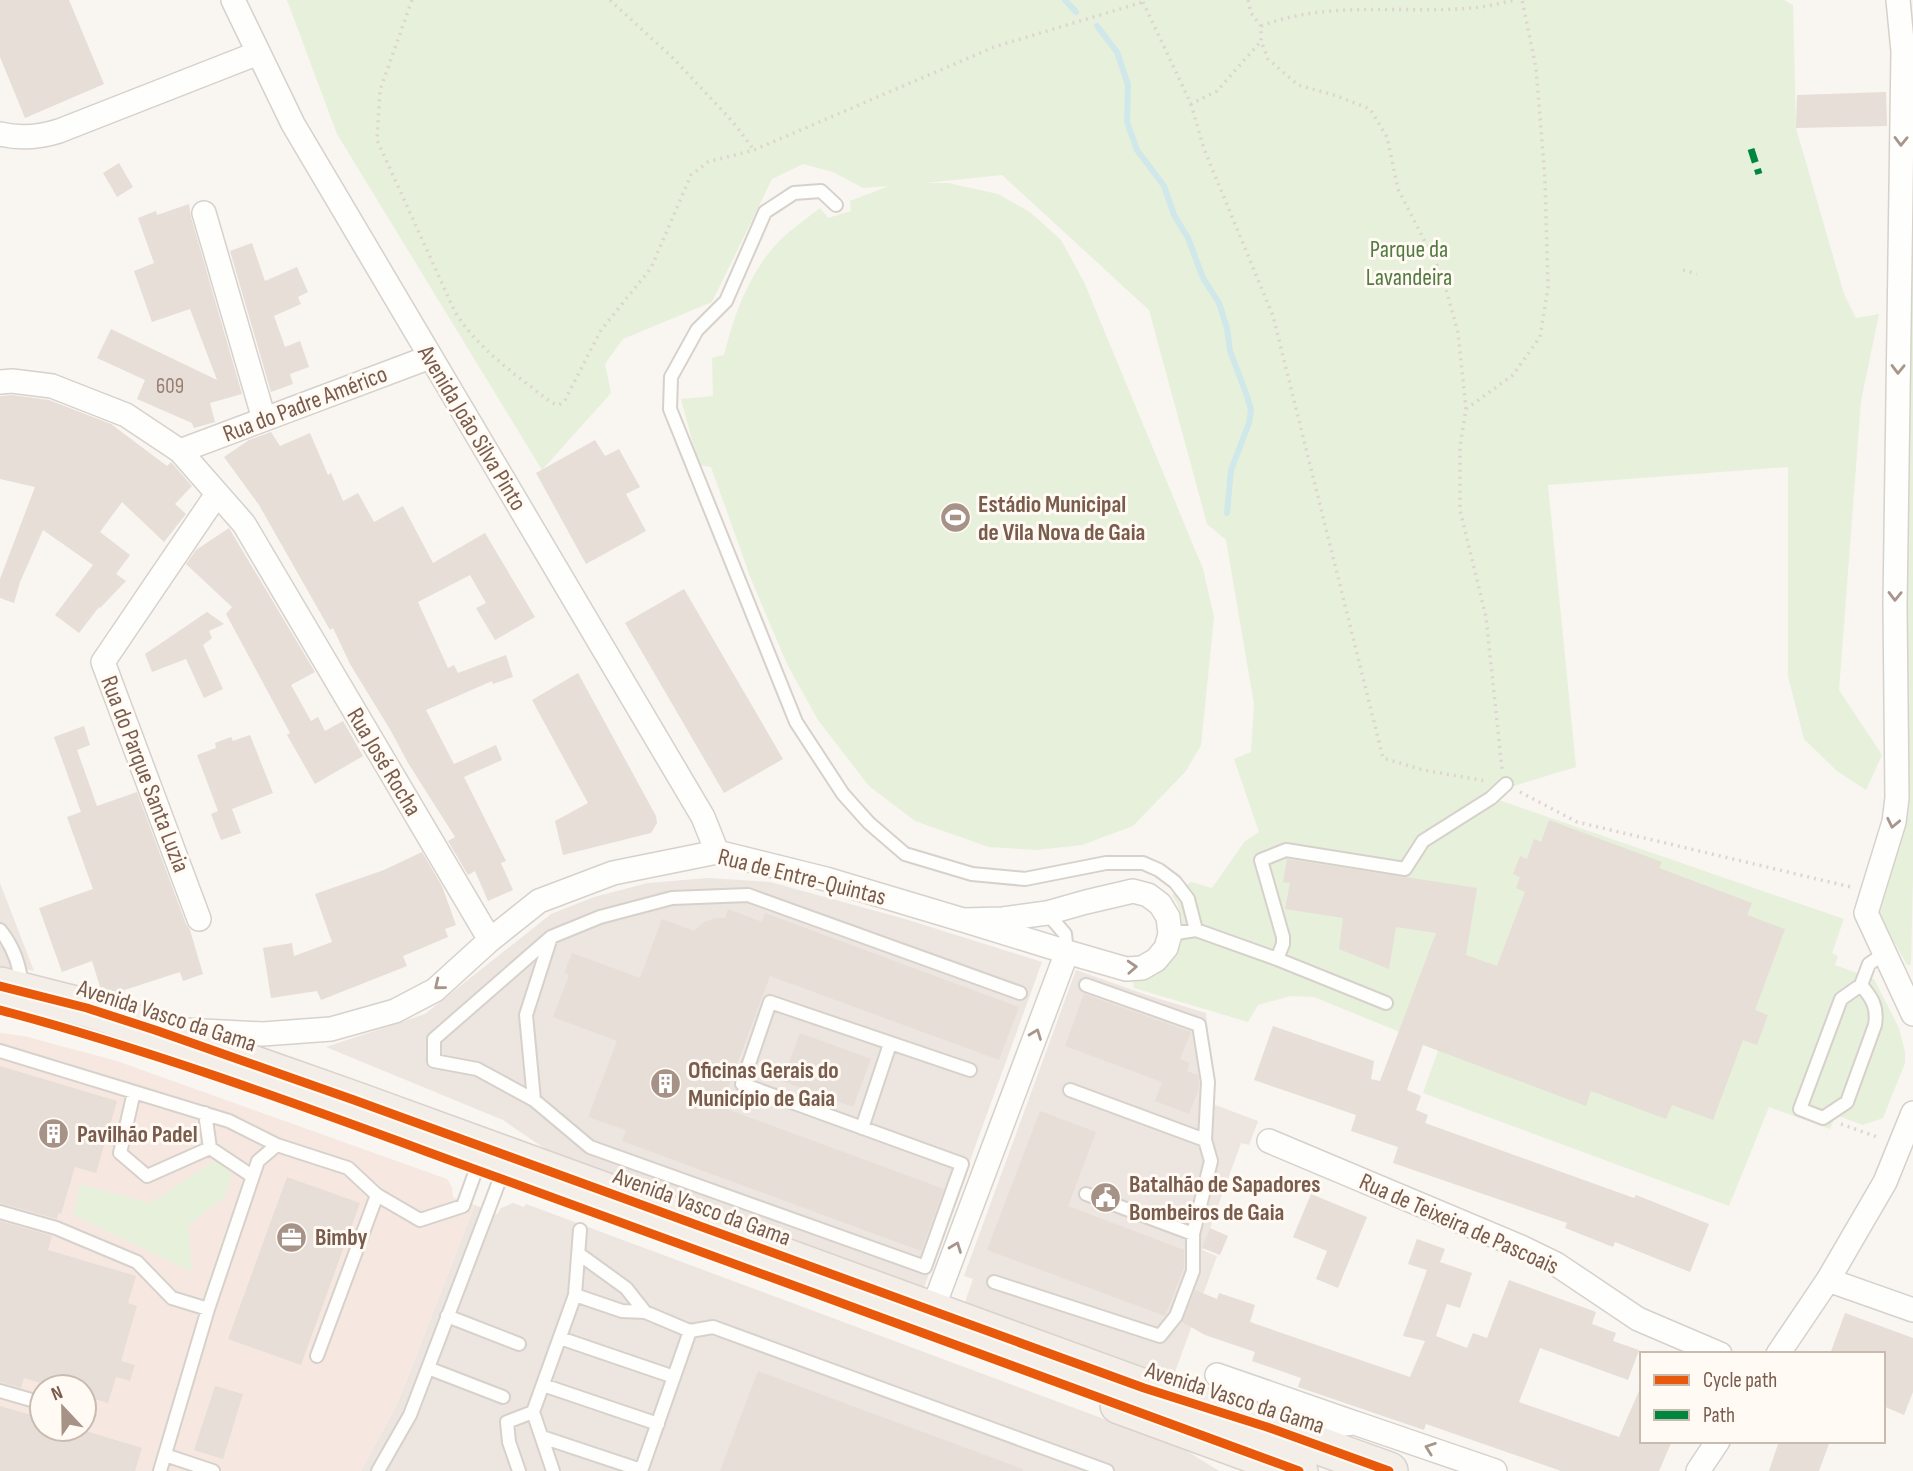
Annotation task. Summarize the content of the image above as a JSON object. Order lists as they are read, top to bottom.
{
  "streets": {
    "main road": ["Avenida Vasco da Gama"],
    "street": [
      "Rua do Padre Américo",
      "Avenida João Silva Pinto",
      "Rua José Rocha",
      "Rua do Parque Santa Luzia",
      "Rua de Entre-Quintas",
      "Rua de Teixeira de Pascoais"
    ]
  },
  "crossings": [
    ["Rua do Padre Américo", "Avenida João Silva Pinto"],
    ["Rua do Padre Américo", "Rua José Rocha"],
    ["Avenida João Silva Pinto", "Rua de Entre-Quintas"],
    ["Rua José Rocha", "Rua do Parque Santa Luzia"],
    ["Rua José Rocha", "Rua de Entre-Quintas"]
  ],
  "parks": ["Parque da Lavandeira"],
  "places": {
    "sports": ["Estádio Municipal de Vila Nova de Gaia"],
    "building": ["Oficinas Gerais do Município de Gaia", "Pavilhão Padel"],
    "public building": ["Batalhão de Sapadores Bombeiros de Gaia"],
    "office": ["Bimby"]
  },
  "house_numbers": ["609"],
  "legend": ["Cycle path", "Path"],
  "north": "top"
}
